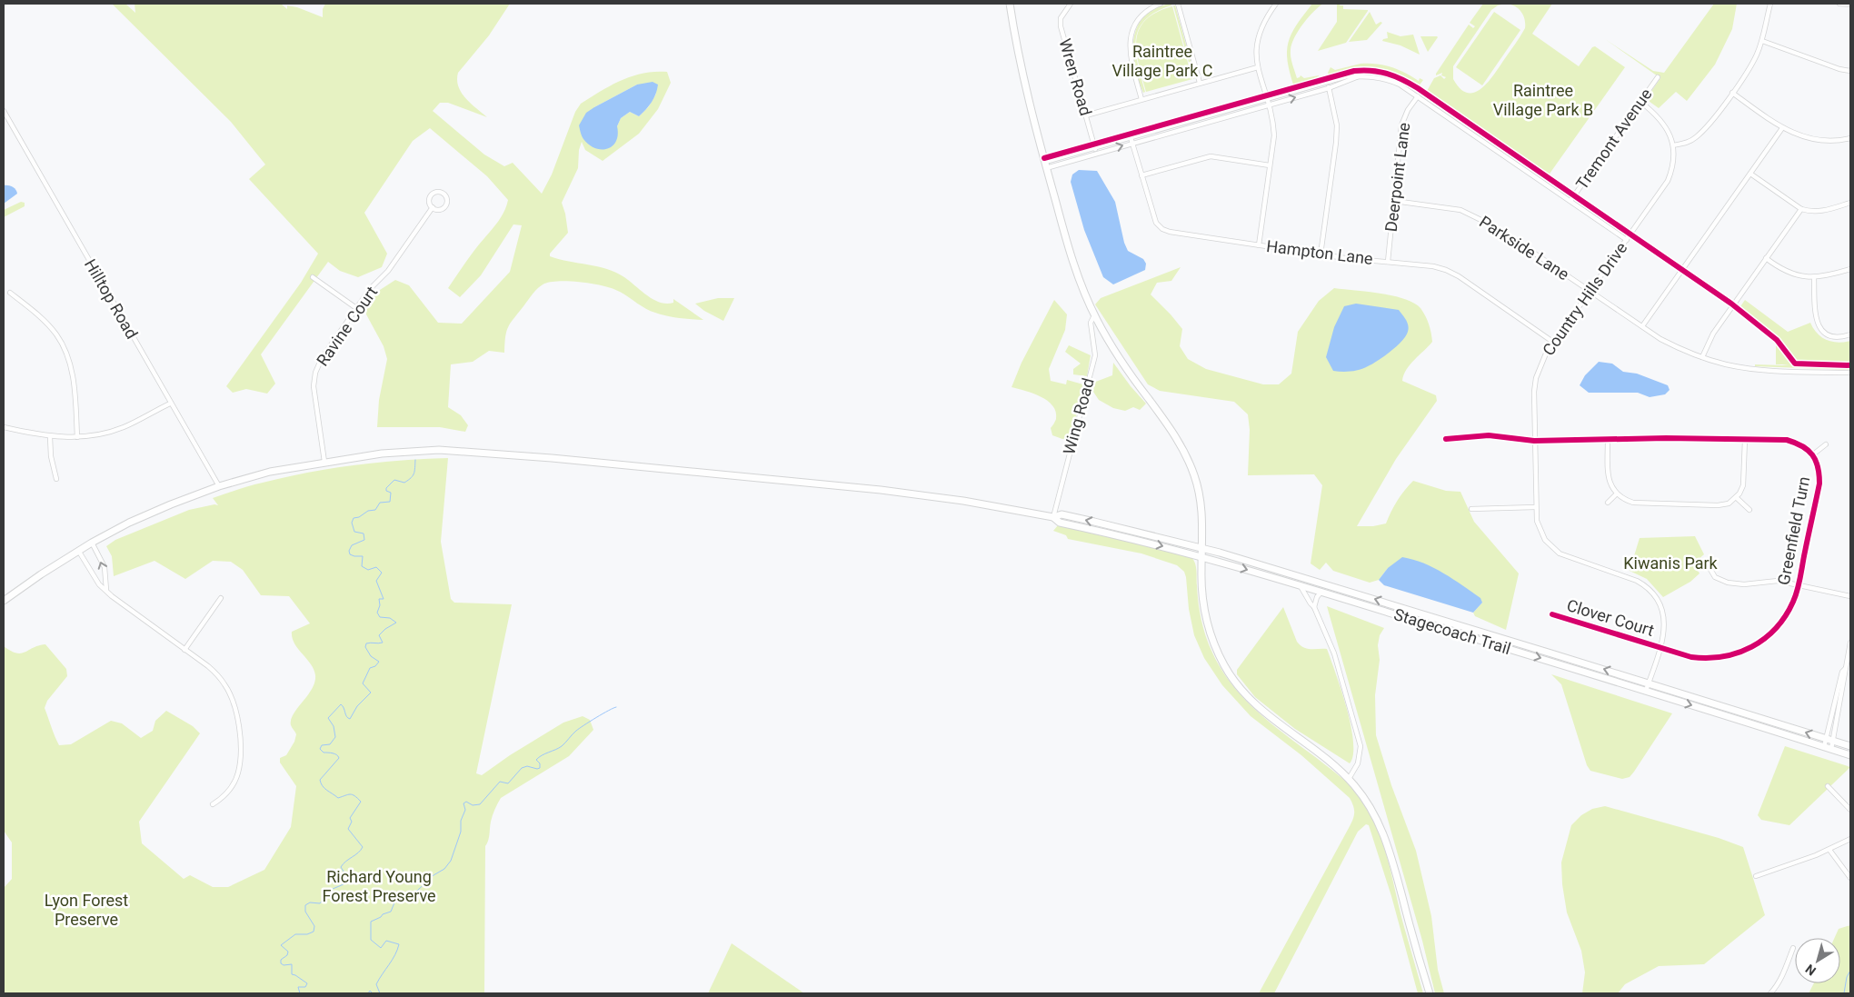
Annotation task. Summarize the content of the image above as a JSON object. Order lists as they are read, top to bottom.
{
  "streets": {
    "main road": ["Stagecoach Trail"],
    "street": [
      "Wren Road",
      "Tremont Avenue",
      "Deerpoint Lane",
      "Parkside Lane",
      "Hampton Lane",
      "Hilltop Road",
      "Country Hills Drive",
      "Ravine Court",
      "Wing Road",
      "Greenfield Turn",
      "Clover Court"
    ]
  },
  "crossings": [
    ["Tremont Avenue", "Country Hills Drive"],
    ["Deerpoint Lane", "Parkside Lane"],
    ["Deerpoint Lane", "Hampton Lane"],
    ["Parkside Lane", "Country Hills Drive"],
    ["Hampton Lane", "Country Hills Drive"],
    ["Hilltop Road", "Stagecoach Trail"],
    ["Country Hills Drive", "Greenfield Turn"],
    ["Country Hills Drive", "Clover Court"],
    ["Country Hills Drive", "Stagecoach Trail"],
    ["Ravine Court", "Stagecoach Trail"],
    ["Wing Road", "Stagecoach Trail"],
    ["Greenfield Turn", "Clover Court"]
  ],
  "parks": [
    "Raintree Village Park C",
    "Raintree Village Park B",
    "Kiwanis Park",
    "Richard Young Forest Preserve",
    "Lyon Forest Preserve"
  ],
  "north": "bottom left"
}
